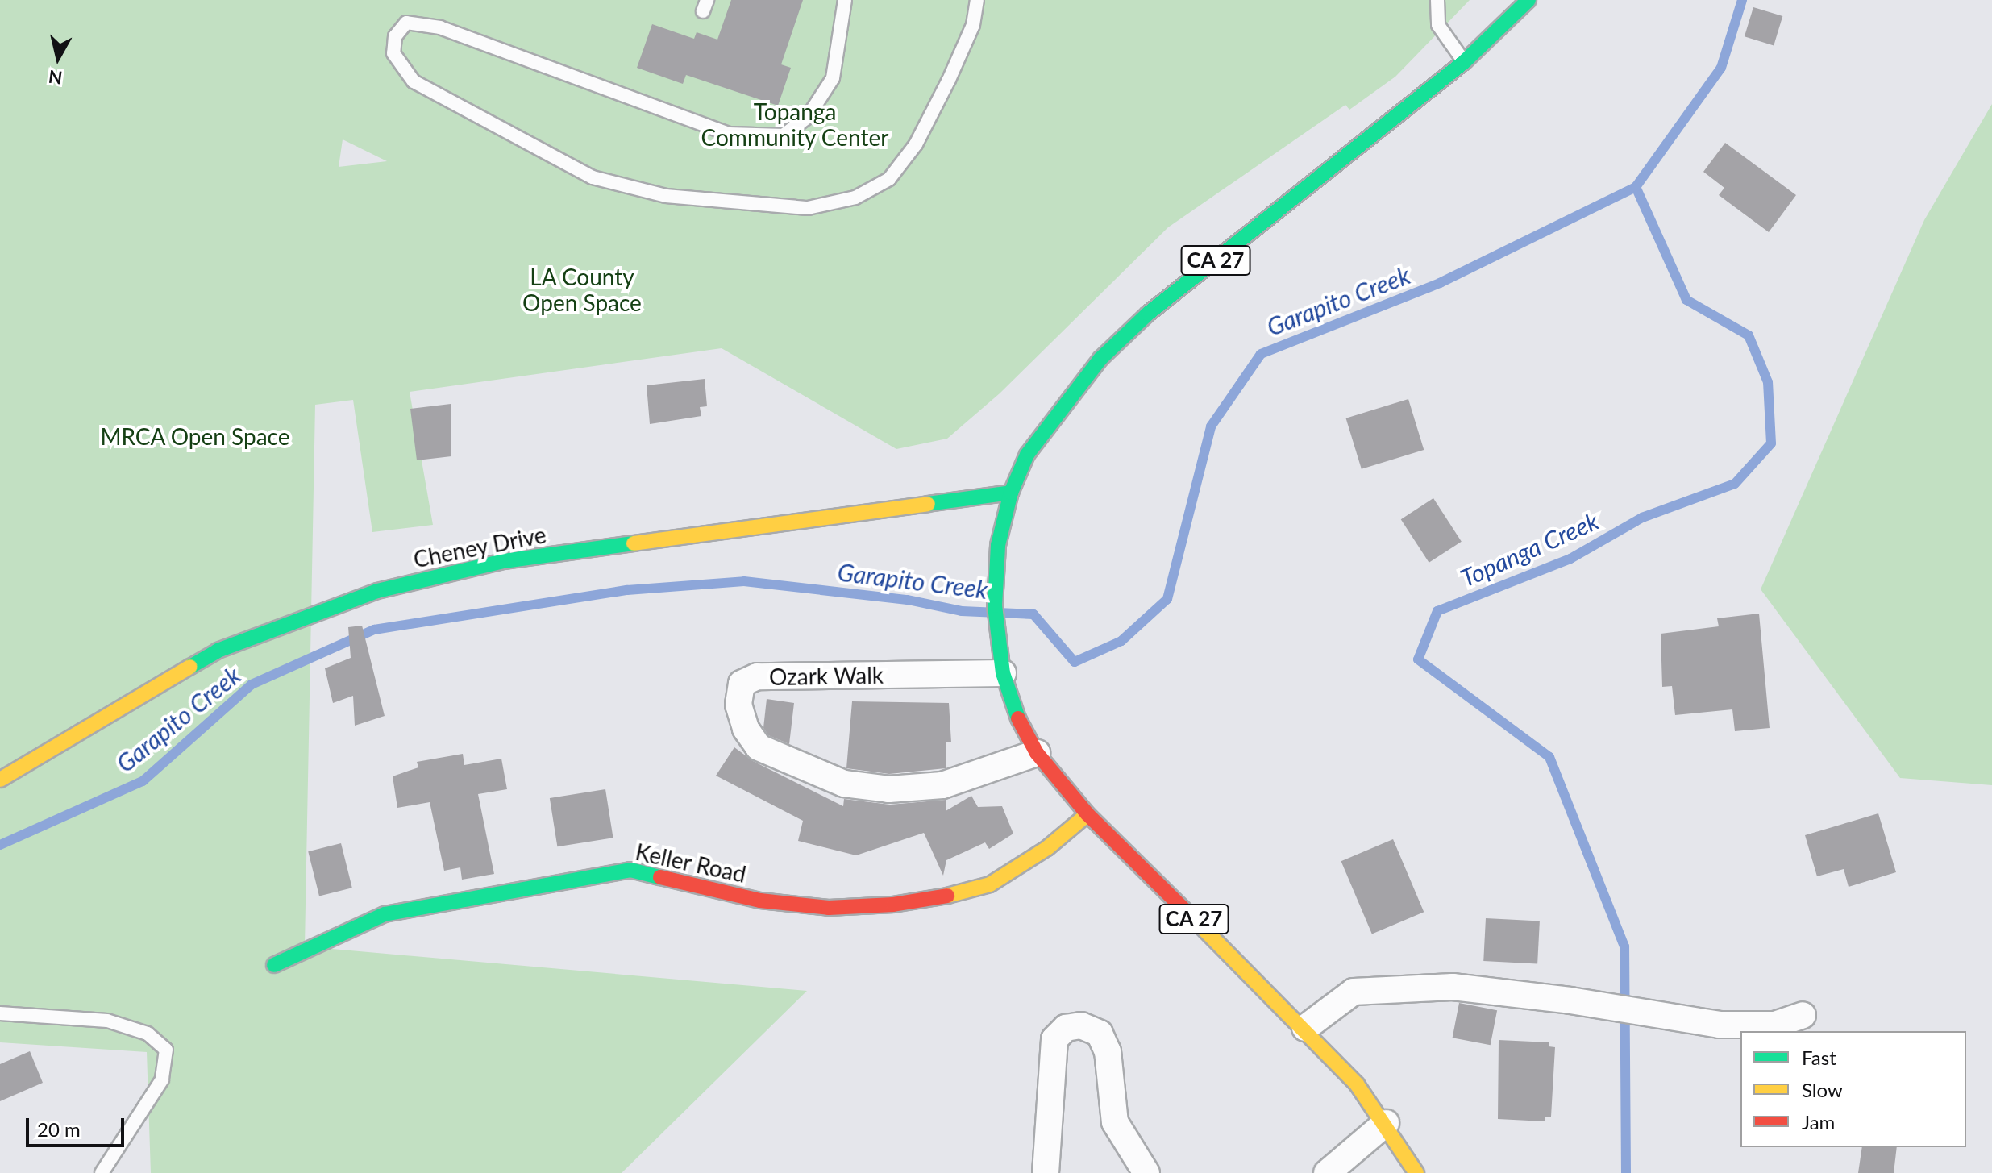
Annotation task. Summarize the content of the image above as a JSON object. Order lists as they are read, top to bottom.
{
  "streets": {
    "street": [
      "CA 27",
      "Cheney Drive",
      "Ozark Walk",
      "Keller Road"
    ]
  },
  "crossings": [
    ["CA 27", "Cheney Drive"],
    ["CA 27", "Ozark Walk"],
    ["CA 27", "Keller Road"]
  ],
  "water": ["Garapito Creek", "Topanga Creek"],
  "parks": ["Topanga Community Center", "LA County Open Space", "MRCA Open Space"],
  "legend": ["Fast", "Slow", "Jam"],
  "scale_bar": "20 m",
  "north": "bottom"
}
